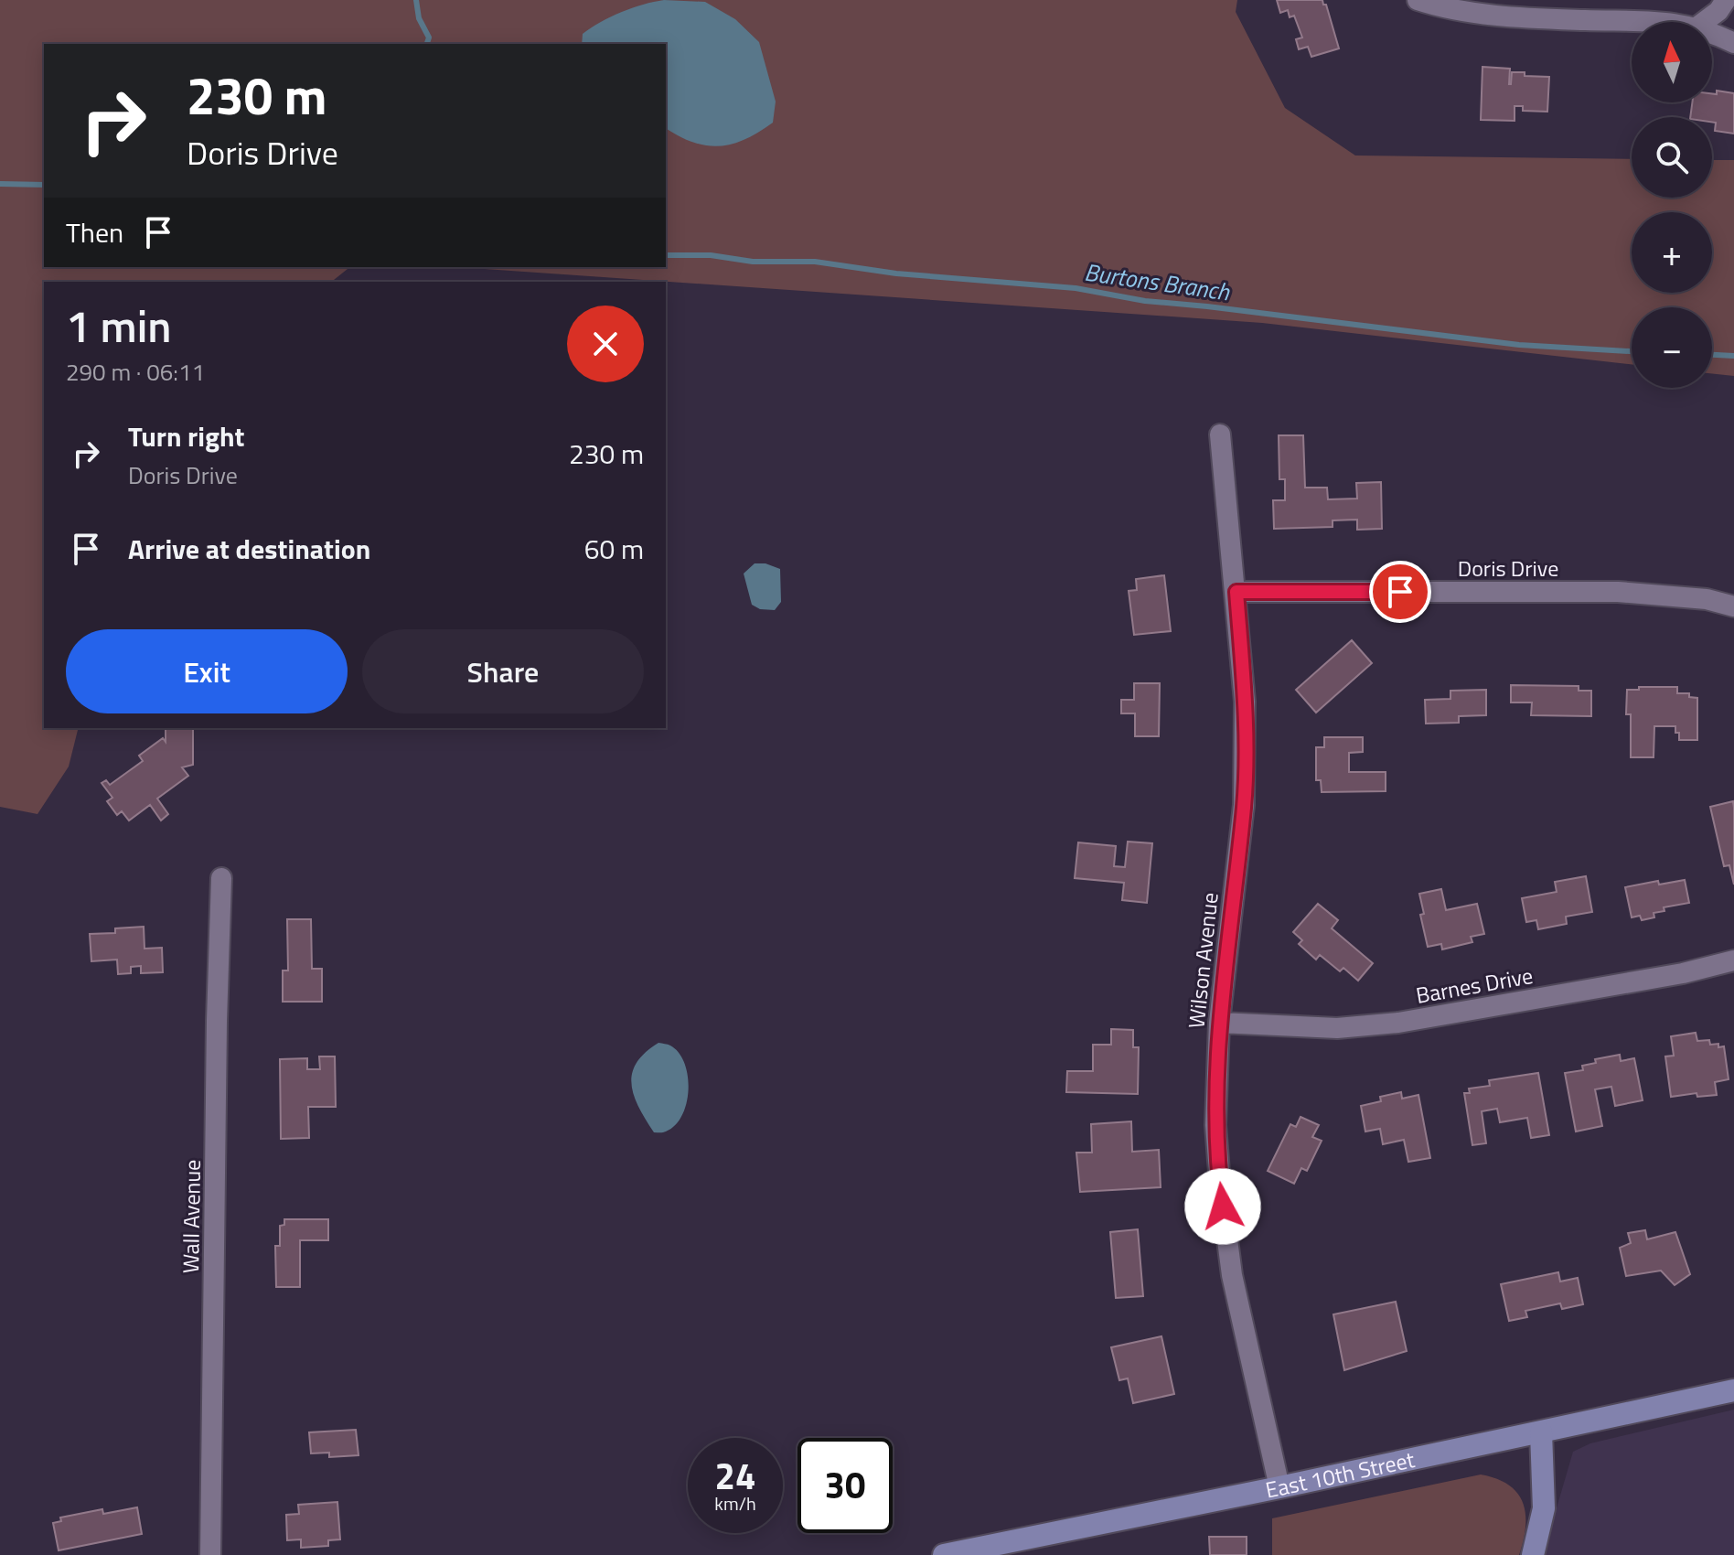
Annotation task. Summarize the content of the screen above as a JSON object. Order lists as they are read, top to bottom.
{
  "streets": {
    "main road": ["East 10th Street"],
    "street": [
      "Doris Drive",
      "Wilson Avenue",
      "Barnes Drive",
      "Wall Avenue"
    ]
  },
  "crossings": [
    ["Doris Drive", "Wilson Avenue"],
    ["Wilson Avenue", "Barnes Drive"],
    ["Wilson Avenue", "East 10th Street"]
  ],
  "water": ["Burtons Branch"],
  "north": "top",
  "page": {
    "map_buttons": ["+", "−"],
    "turn": ["230 m", "Doris Drive"],
    "then": "Then",
    "heading": ["1 min", "290 m · 06:11"],
    "list": [
      {
        "name": "Turn right",
        "note": "Doris Drive",
        "value": "230 m"
      },
      {
        "name": "Arrive at destination",
        "value": "60 m"
      }
    ],
    "buttons": ["Exit", "Share"],
    "speed": "24 km/h",
    "limit": "30"
  }
}
